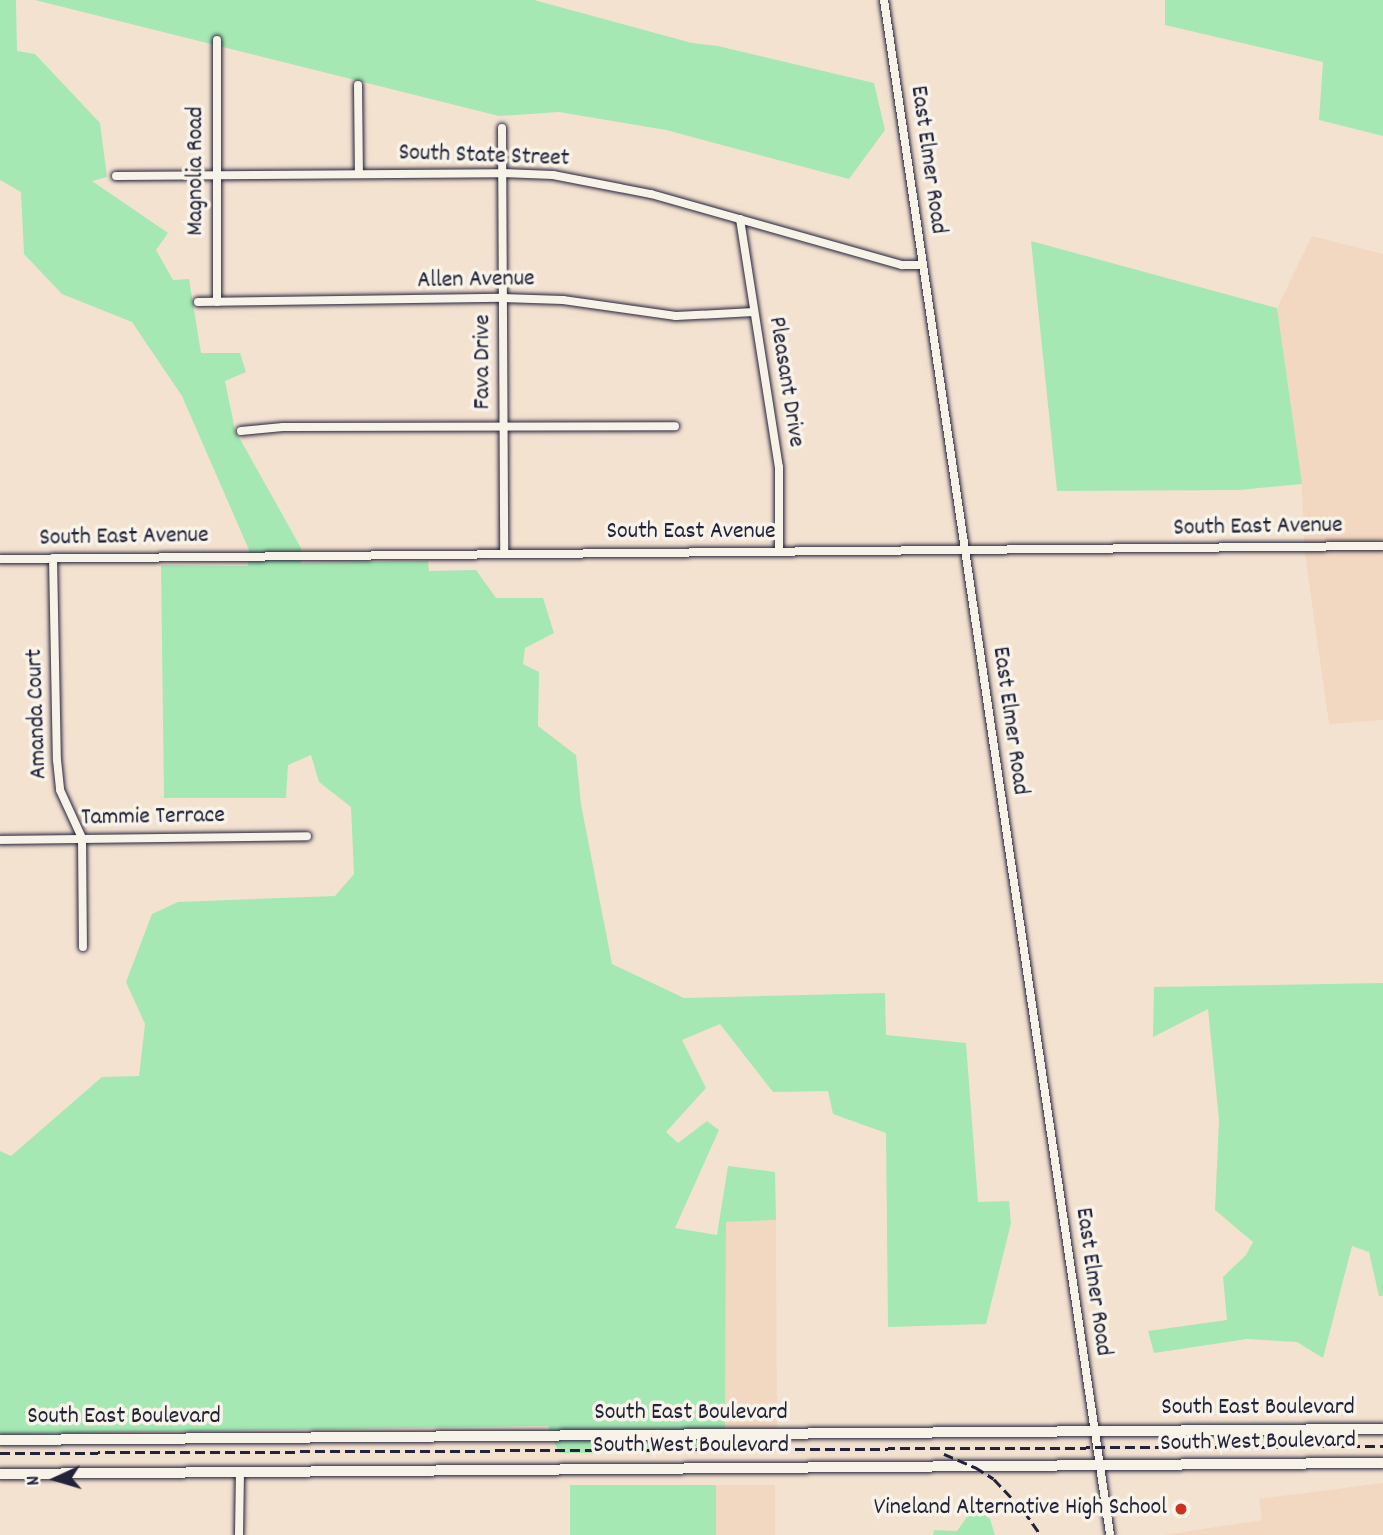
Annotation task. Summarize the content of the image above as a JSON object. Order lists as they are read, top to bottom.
{
  "streets": {
    "main road": ["South East Boulevard", "South West Boulevard"],
    "street": [
      "South State Street",
      "East Elmer Road",
      "Magnolia Road",
      "Allen Avenue",
      "Fava Drive",
      "Pleasant Drive",
      "South East Avenue",
      "Amanda Court",
      "Tammie Terrace"
    ]
  },
  "crossings": [
    ["South State Street", "East Elmer Road"],
    ["South State Street", "Magnolia Road"],
    ["South State Street", "Fava Drive"],
    ["South State Street", "Pleasant Drive"],
    ["East Elmer Road", "South East Avenue"],
    ["East Elmer Road", "South East Boulevard"],
    ["East Elmer Road", "South West Boulevard"],
    ["Magnolia Road", "Allen Avenue"],
    ["Allen Avenue", "Fava Drive"],
    ["Allen Avenue", "Pleasant Drive"],
    ["Fava Drive", "South East Avenue"],
    ["Pleasant Drive", "South East Avenue"],
    ["South East Avenue", "Amanda Court"],
    ["Amanda Court", "Tammie Terrace"]
  ],
  "places": ["Vineland Alternative High School"],
  "north": "left"
}
